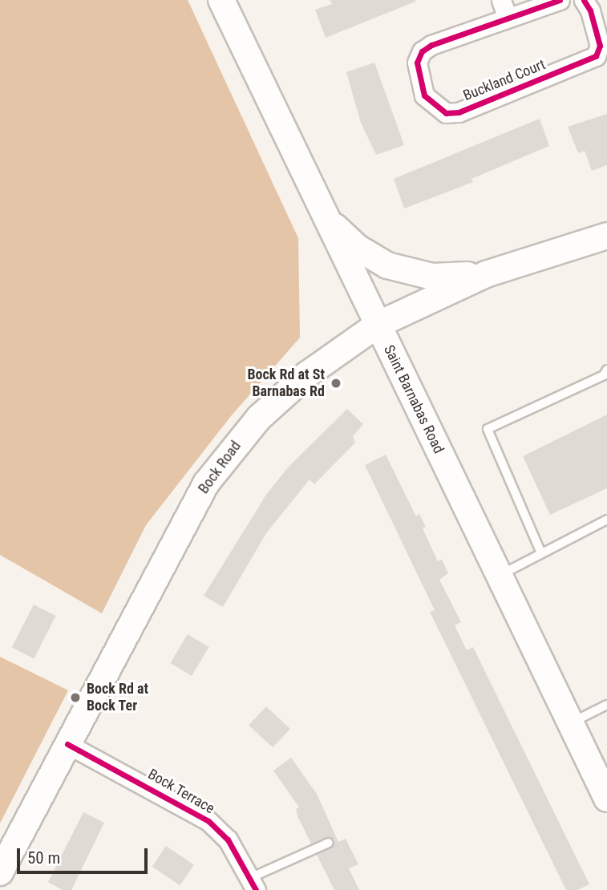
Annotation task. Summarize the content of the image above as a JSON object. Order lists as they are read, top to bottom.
{
  "streets": {
    "main road": ["Saint Barnabas Road", "Bock Road"],
    "street": ["Buckland Court", "Bock Terrace"]
  },
  "crossings": [
    ["Saint Barnabas Road", "Bock Road"],
    ["Bock Road", "Bock Terrace"]
  ],
  "places": ["Bock Rd at St Barnabas Rd", "Bock Rd at Bock Ter"],
  "scale_bar": "50 m"
}
